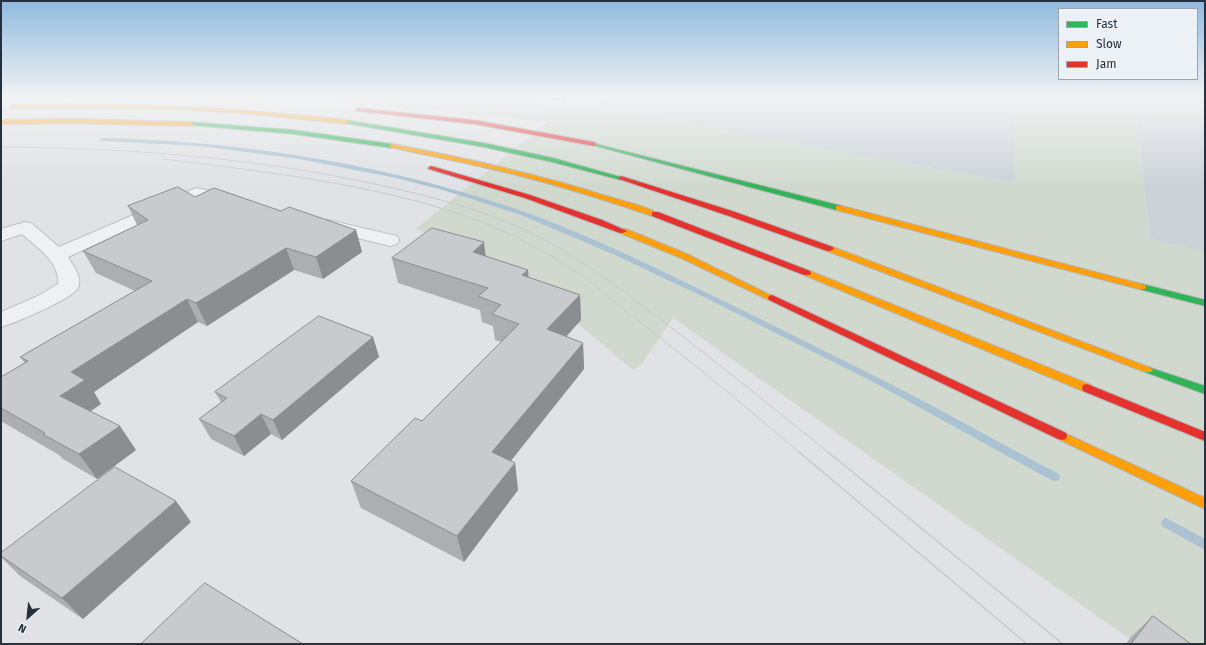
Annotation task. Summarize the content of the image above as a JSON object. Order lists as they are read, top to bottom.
{
  "legend": ["Fast", "Slow", "Jam"],
  "north": "bottom left"
}
